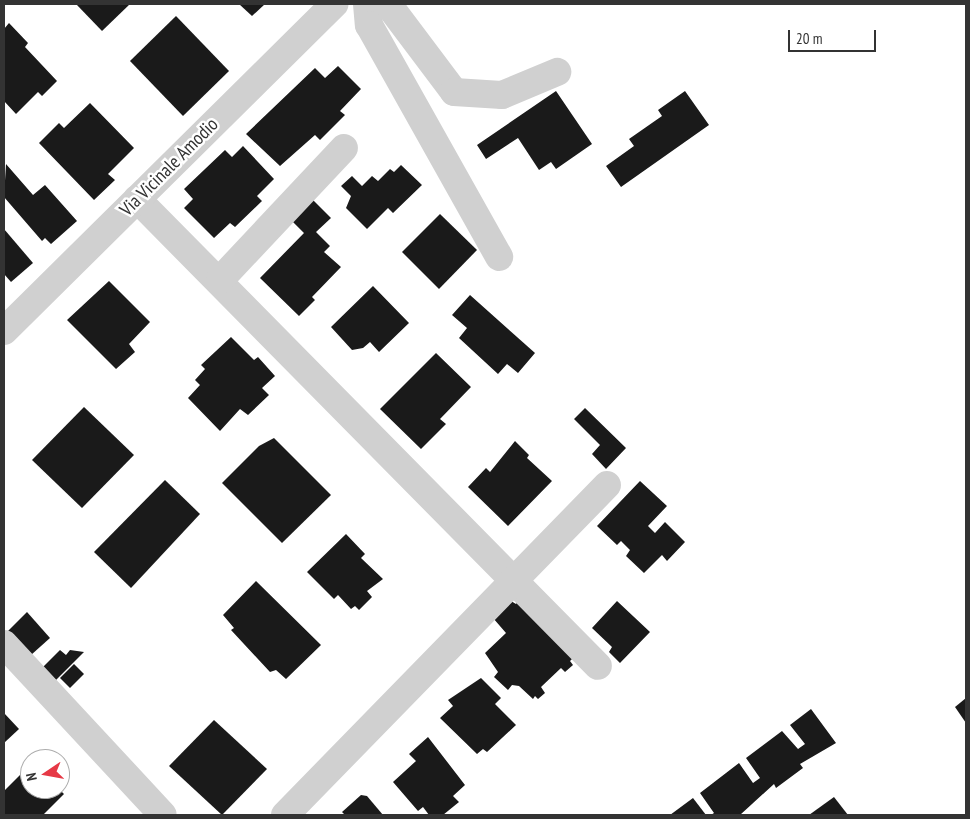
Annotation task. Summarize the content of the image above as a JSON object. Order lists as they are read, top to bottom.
{
  "streets": {
    "street": ["Via Vicinale Amodio"]
  },
  "scale_bar": "20 m",
  "north": "left"
}
